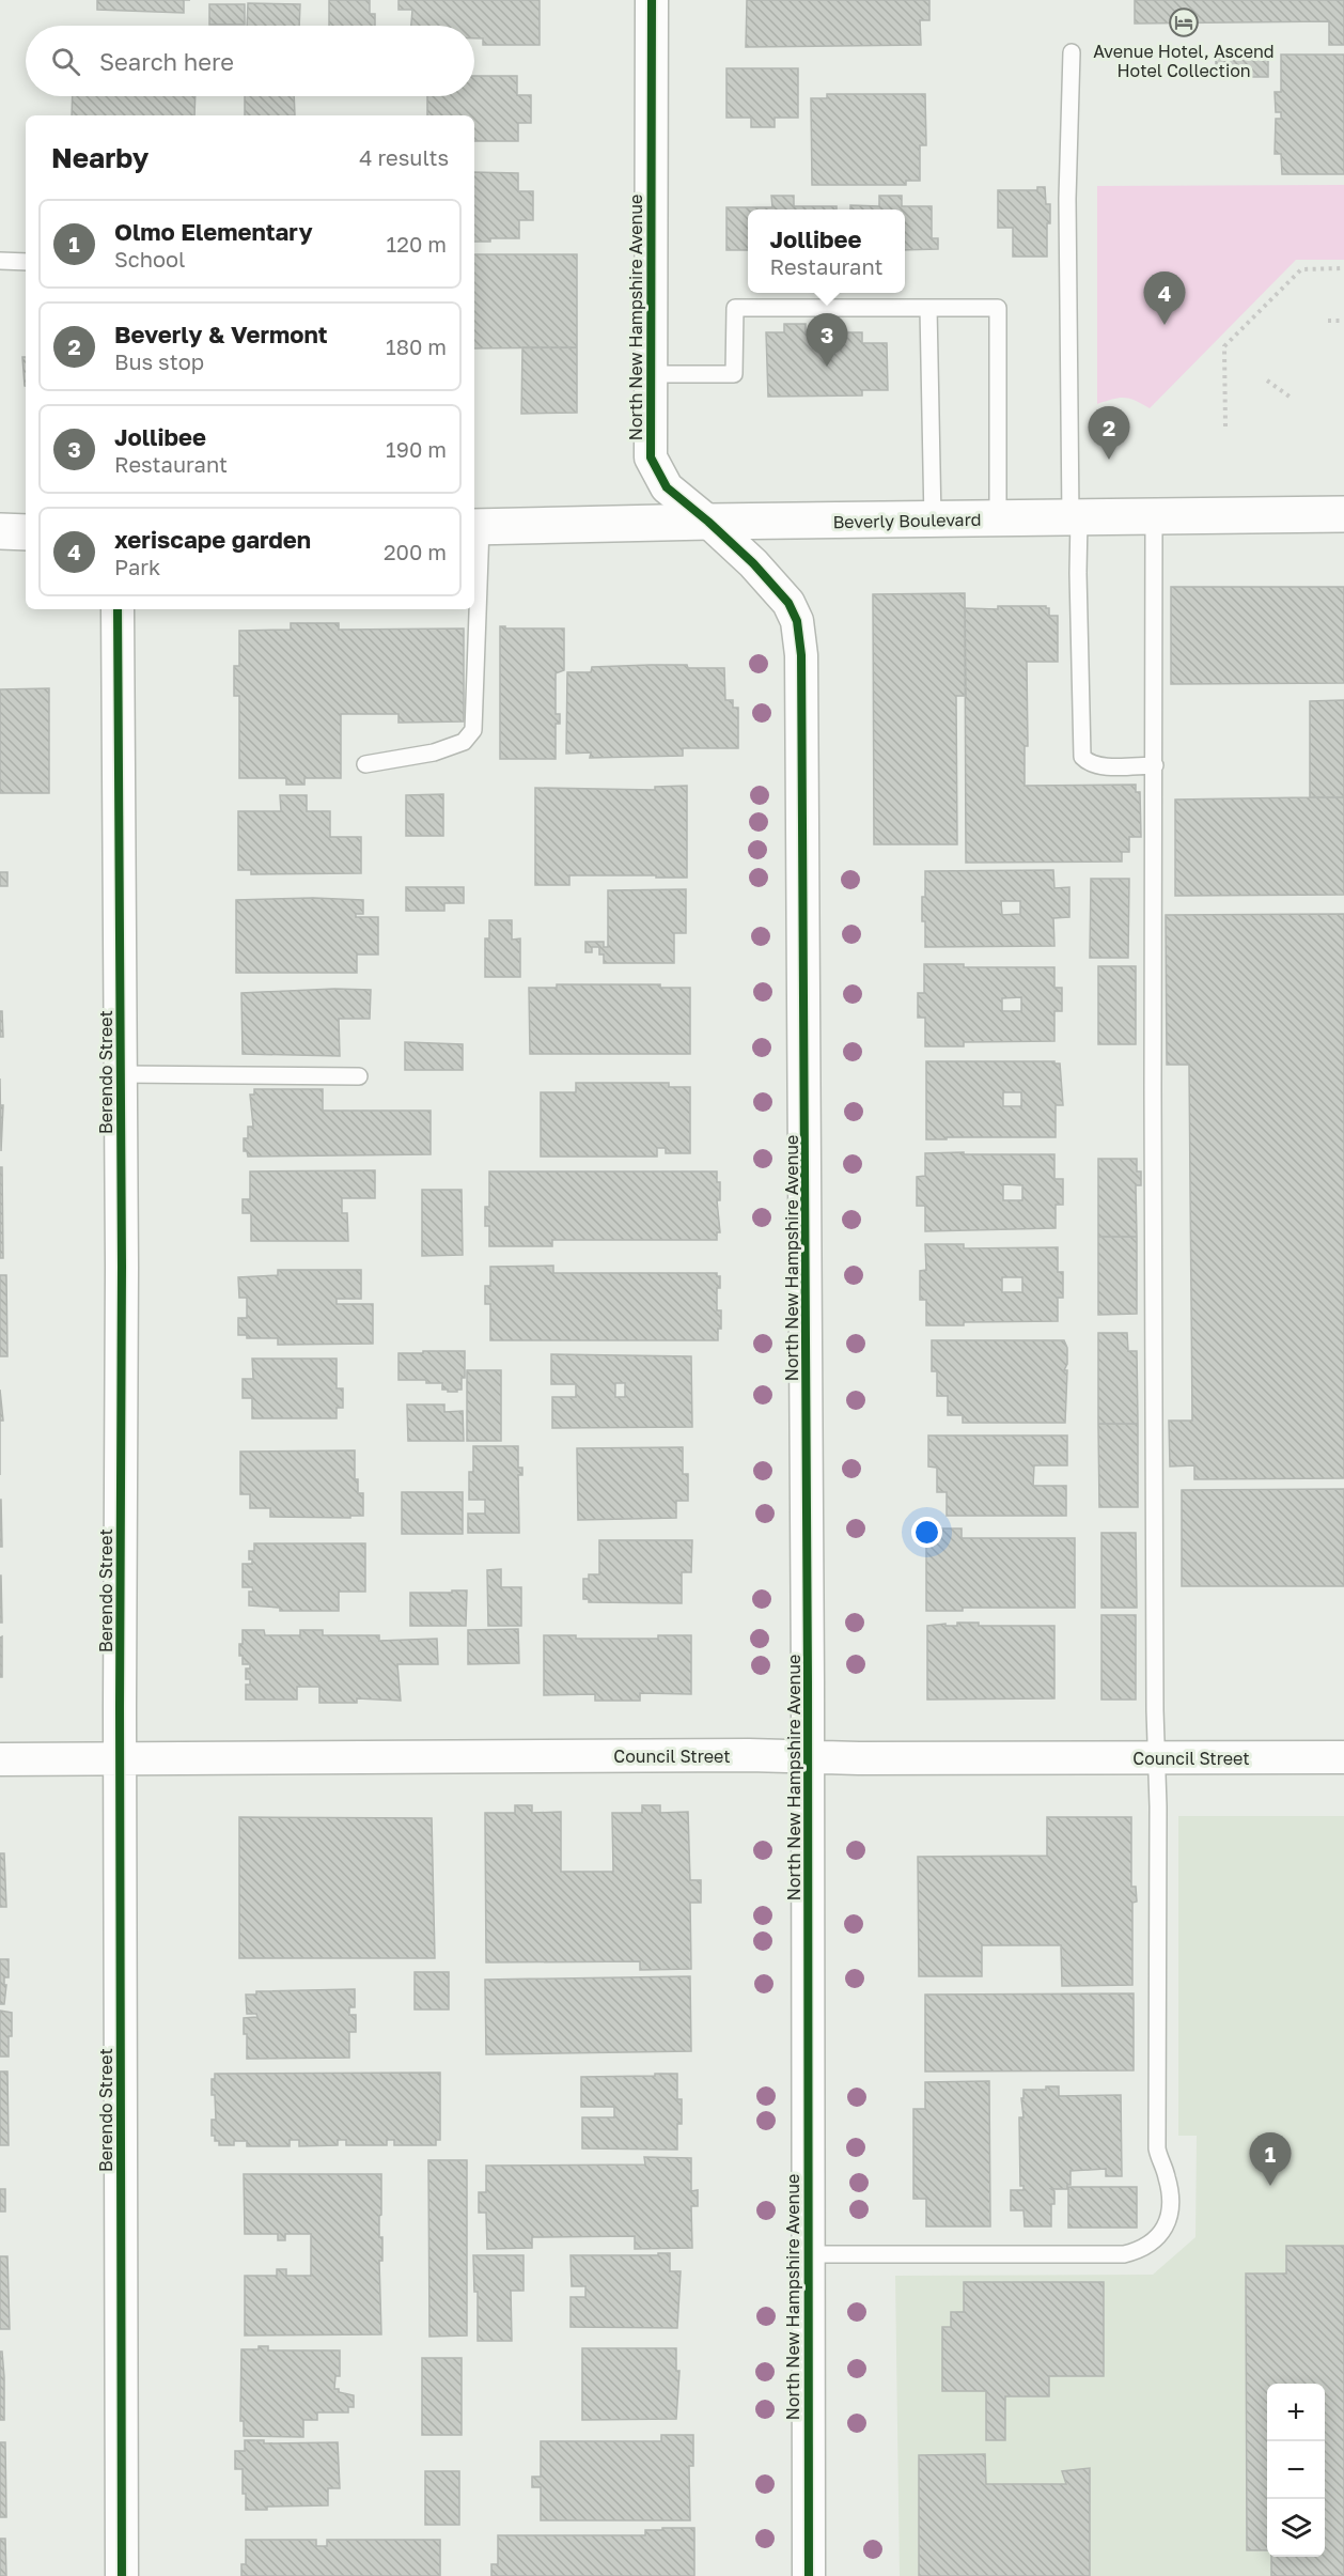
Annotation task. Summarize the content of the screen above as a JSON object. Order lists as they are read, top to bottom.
{
  "streets": {
    "main road": ["Beverly Boulevard"],
    "street": ["North New Hampshire Avenue", "Berendo Street", "Council Street"]
  },
  "crossings": [
    ["North New Hampshire Avenue", "Beverly Boulevard"],
    ["North New Hampshire Avenue", "Council Street"],
    ["Berendo Street", "Council Street"]
  ],
  "places": {
    "hotel": ["Avenue Hotel, Ascend Hotel Collection"]
  },
  "page": {
    "search": "Search here",
    "heading": ["Nearby", "4 results"],
    "list": [
      {
        "mark": "1",
        "name": "Olmo Elementary",
        "note": "School",
        "value": "120 m"
      },
      {
        "mark": "2",
        "name": "Beverly & Vermont",
        "note": "Bus stop",
        "value": "180 m"
      },
      {
        "mark": "3",
        "name": "Jollibee",
        "note": "Restaurant",
        "value": "190 m"
      },
      {
        "mark": "4",
        "name": "xeriscape garden",
        "note": "Park",
        "value": "200 m"
      }
    ],
    "popup": ["Jollibee", "Restaurant"],
    "pins": [
      "4",
      "3",
      "2",
      "1"
    ],
    "map_buttons": ["+", "−"]
  }
}
